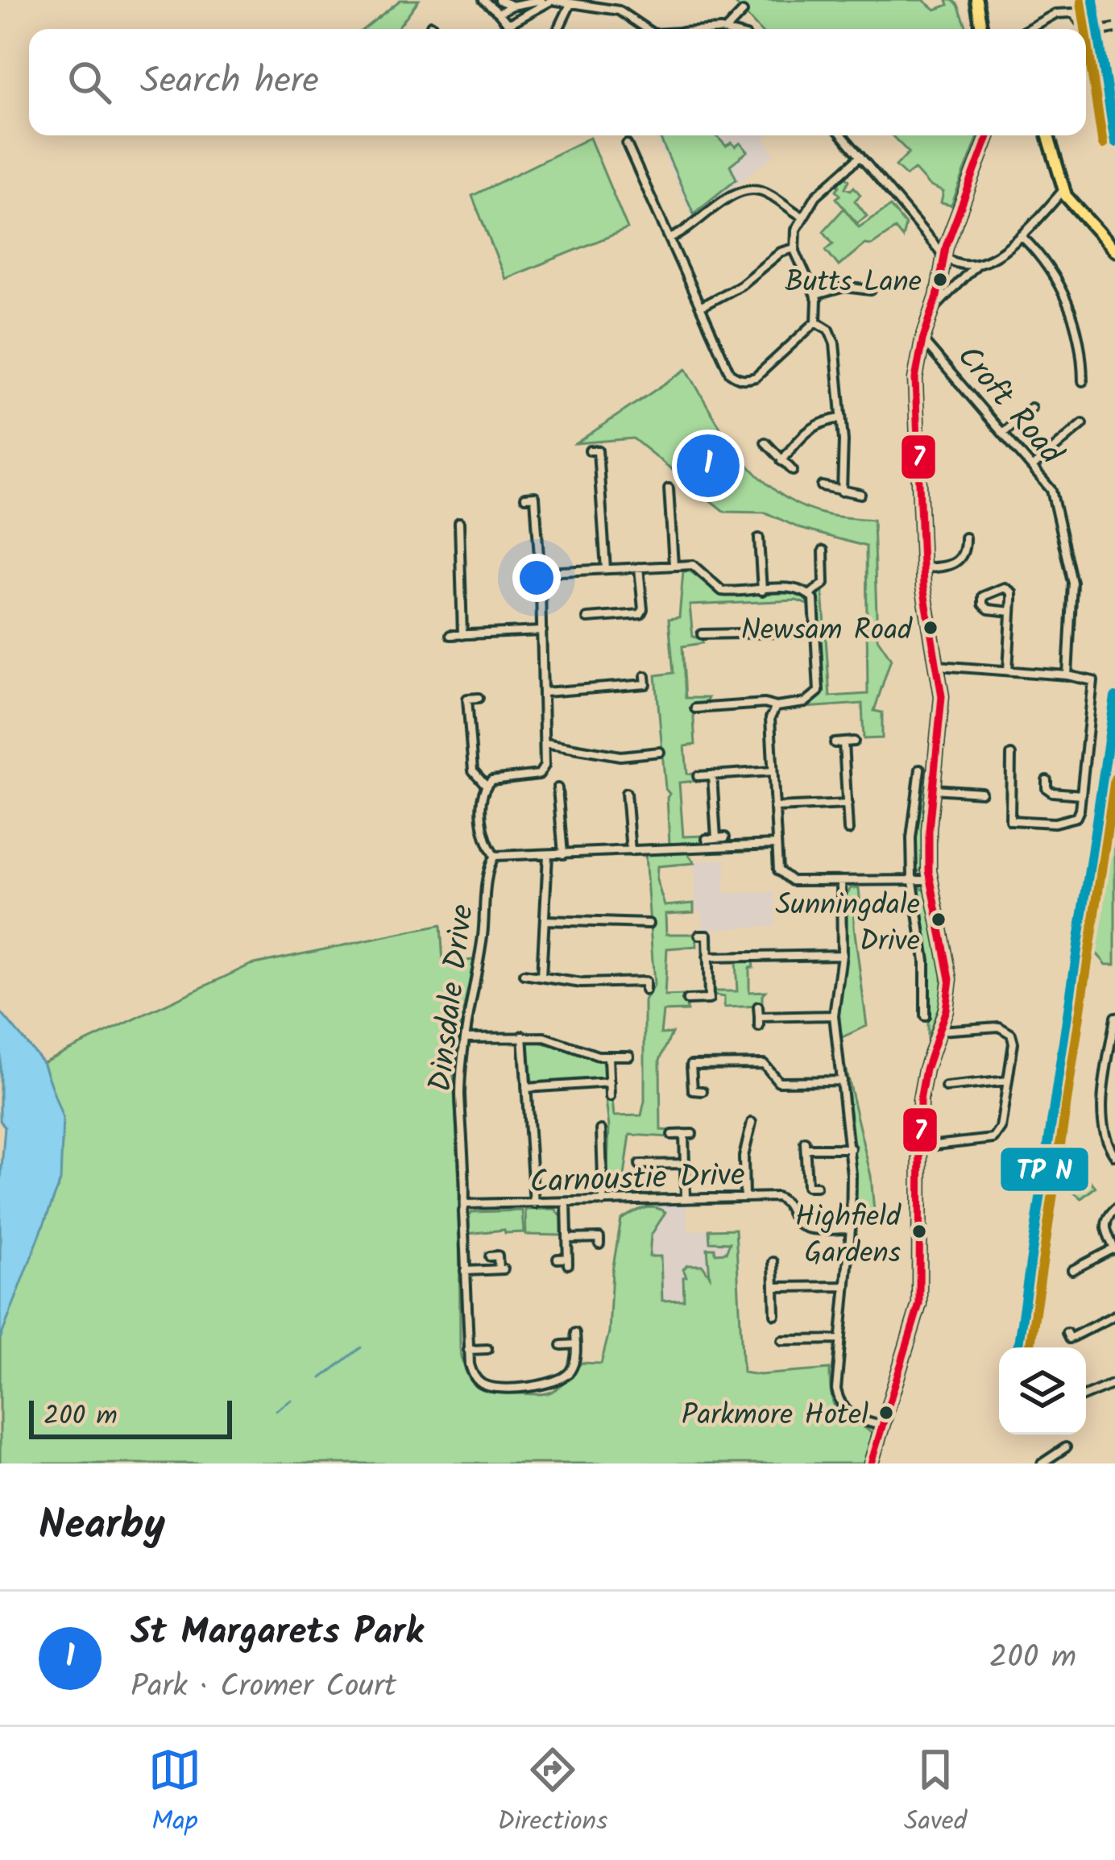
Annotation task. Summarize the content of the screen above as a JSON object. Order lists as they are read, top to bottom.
{
  "streets": {
    "street": ["Croft Road", "Dinsdale Drive", "Carnoustie Drive"]
  },
  "crossings": [
    ["Dinsdale Drive", "Carnoustie Drive"]
  ],
  "places": [
    "Butts Lane",
    "Newsam Road",
    "Sunningdale Drive",
    "Highfield Gardens",
    "Parkmore Hotel"
  ],
  "lines": ["transit line 7"],
  "scale_bar": "200 m",
  "page": {
    "search": "Search here",
    "pins": "1",
    "scale": "200 m",
    "heading": "Nearby",
    "list": [
      {
        "mark": "1",
        "name": "St Margarets Park",
        "note": "Park · Cromer Court",
        "value": "200 m"
      }
    ],
    "nav": ["Map", "Directions", "Saved"]
  }
}
